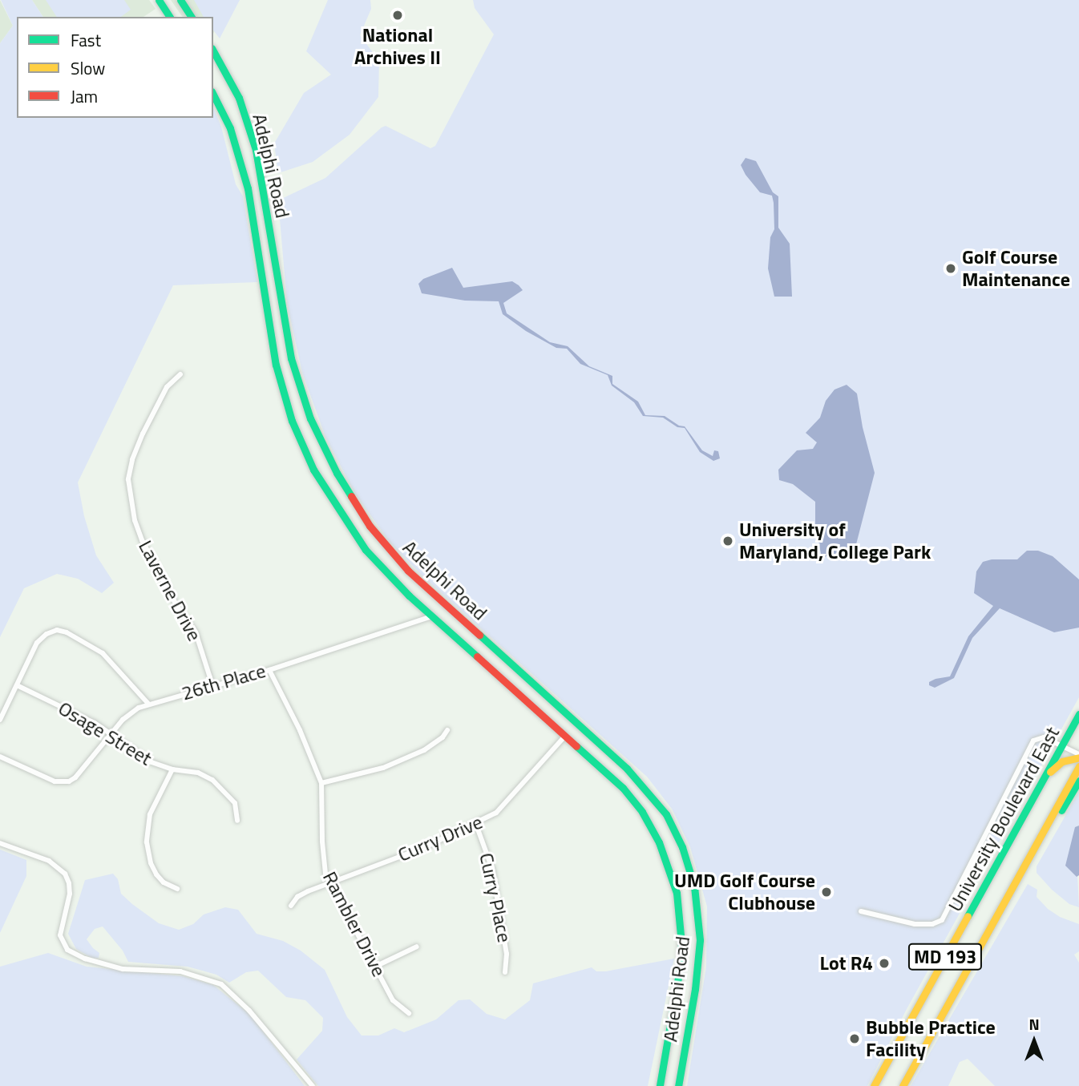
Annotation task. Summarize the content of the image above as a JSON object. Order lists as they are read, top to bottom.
{
  "streets": {
    "main road": ["Adelphi Road", "University Boulevard East", "MD 193"],
    "street": [
      "Laverne Drive",
      "26th Place",
      "Osage Street",
      "Curry Drive",
      "Curry Place",
      "Rambler Drive"
    ]
  },
  "crossings": [
    ["Adelphi Road", "26th Place"],
    ["Adelphi Road", "Curry Drive"],
    ["Laverne Drive", "26th Place"],
    ["26th Place", "Osage Street"],
    ["26th Place", "Rambler Drive"],
    ["Curry Drive", "Curry Place"],
    ["Curry Drive", "Rambler Drive"]
  ],
  "places": [
    "National Archives II",
    "Golf Course Maintenance",
    "University of Maryland, College Park",
    "UMD Golf Course Clubhouse",
    "Lot R4",
    "Bubble Practice Facility"
  ],
  "legend": ["Fast", "Slow", "Jam"],
  "north": "top"
}
